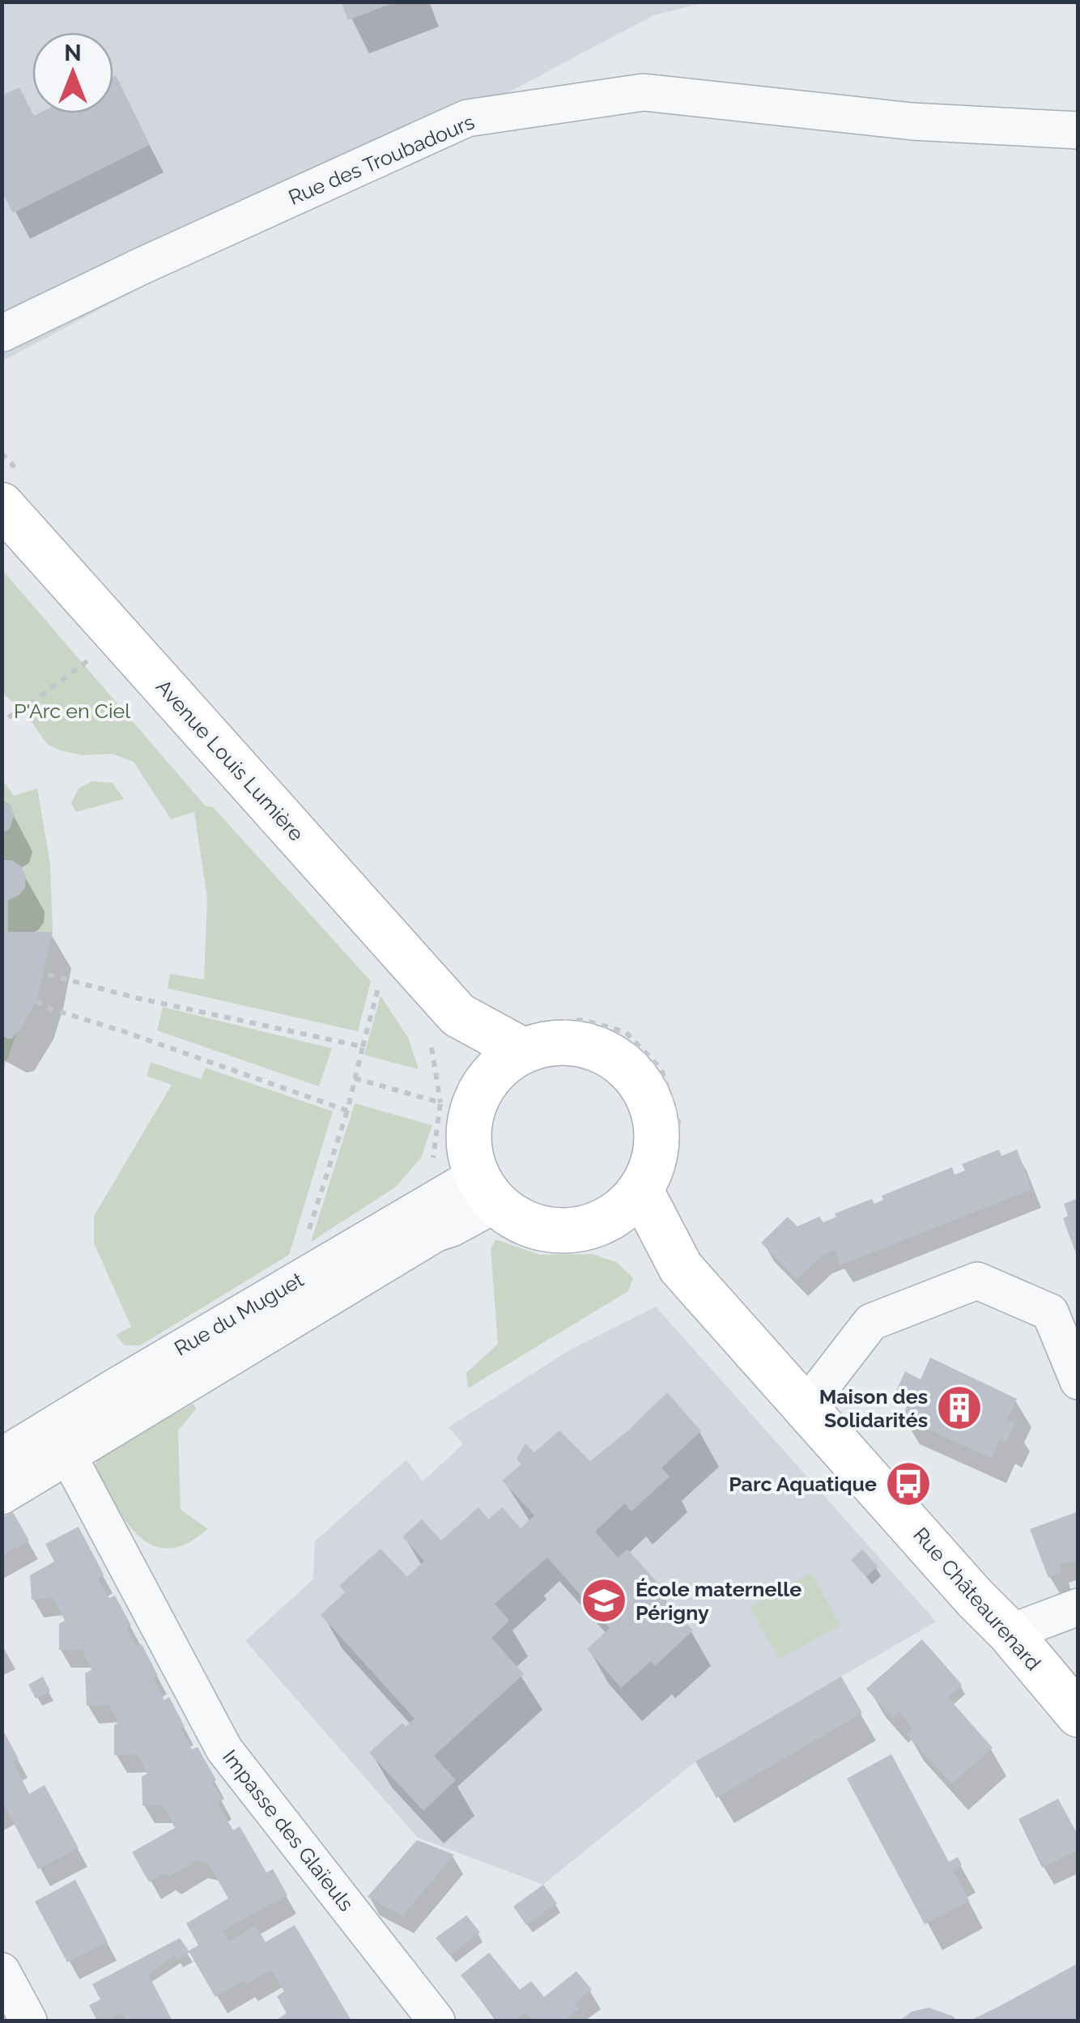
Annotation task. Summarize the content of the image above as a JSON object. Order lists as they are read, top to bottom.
{
  "streets": {
    "street": [
      "Rue des Troubadours",
      "Avenue Louis Lumière",
      "Rue du Muguet",
      "Rue Châteaurenard",
      "Impasse des Glaïeuls"
    ]
  },
  "crossings": [
    ["Avenue Louis Lumière", "Rue du Muguet"],
    ["Avenue Louis Lumière", "Rue Châteaurenard"],
    ["Rue du Muguet", "Rue Châteaurenard"]
  ],
  "parks": ["P'Arc en Ciel"],
  "places": {
    "building": ["Maison des Solidarités"],
    "bus stop": ["Parc Aquatique"],
    "school or university": ["École maternelle Périgny"]
  },
  "north": "top"
}
